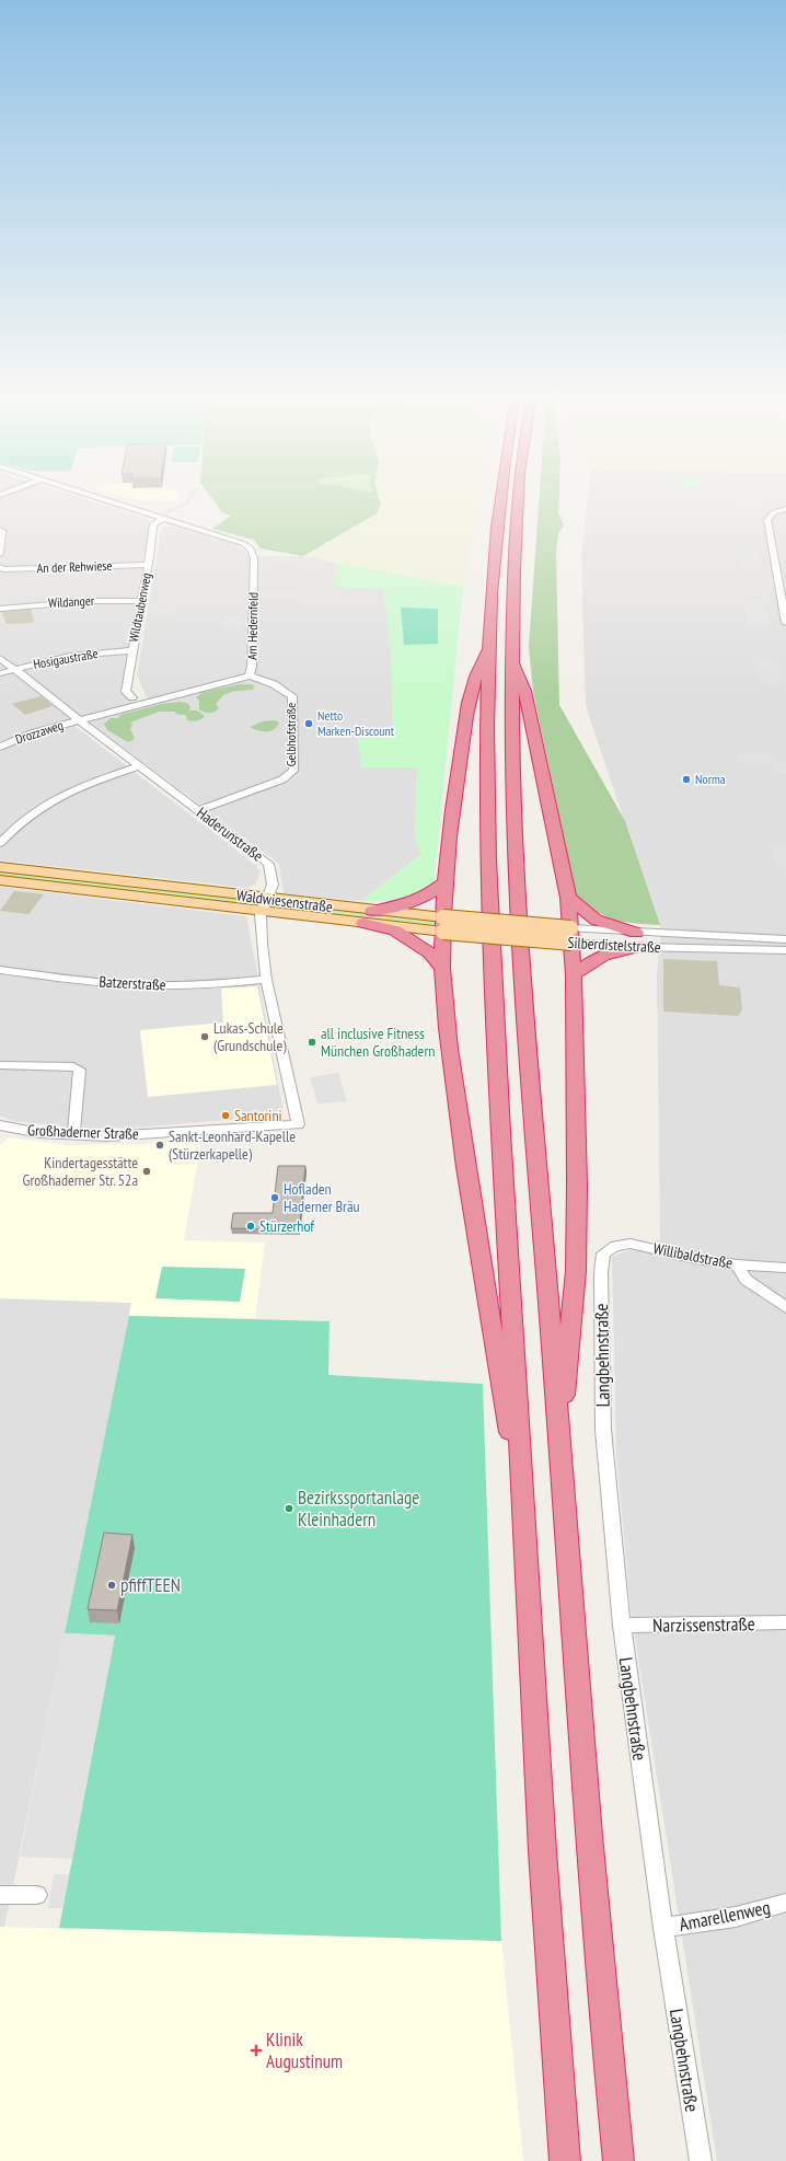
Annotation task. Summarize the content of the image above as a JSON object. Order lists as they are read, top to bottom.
{
  "streets": {
    "main road": ["Waldwiesenstraße", "Silberdistelstraße"],
    "street": [
      "An der Rehwiese",
      "Wildanger",
      "Wildtaubenweg",
      "Am Hedernfeld",
      "Hosigaustraße",
      "Drozzaweg",
      "Gelbhofstraße",
      "Haderunstraße",
      "Batzerstraße",
      "Großhaderner Straße",
      "Willibaldstraße",
      "Langbehnstraße",
      "Narzissenstraße",
      "Amarellenweg"
    ]
  },
  "crossings": [
    ["An der Rehwiese", "Wildtaubenweg"],
    ["Wildanger", "Wildtaubenweg"],
    ["Wildtaubenweg", "Am Hedernfeld"],
    ["Wildtaubenweg", "Hosigaustraße"],
    ["Am Hedernfeld", "Drozzaweg"],
    ["Am Hedernfeld", "Gelbhofstraße"],
    ["Am Hedernfeld", "Haderunstraße"],
    ["Hosigaustraße", "Haderunstraße"],
    ["Drozzaweg", "Haderunstraße"],
    ["Gelbhofstraße", "Haderunstraße"],
    ["Haderunstraße", "Waldwiesenstraße"],
    ["Haderunstraße", "Batzerstraße"],
    ["Haderunstraße", "Großhaderner Straße"],
    ["Waldwiesenstraße", "Silberdistelstraße"],
    ["Willibaldstraße", "Langbehnstraße"],
    ["Langbehnstraße", "Narzissenstraße"],
    ["Langbehnstraße", "Amarellenweg"]
  ],
  "places": {
    "other": [
      "Netto Marken-Discount",
      "Norma",
      "Lukas-Schule (Grundschule)",
      "all inclusive Fitness München Großhadern",
      "Santorini",
      "Sankt-Leonhard-Kapelle (Stürzerkapelle)",
      "Kindertagesstätte Großhaderner Str. 52a",
      "Hofladen Haderner Bräu",
      "Stürzerhof",
      "Bezirkssportanlage Kleinhadern",
      "pfiffTEEN"
    ],
    "health": ["Klinik Augustinum"]
  }
}
